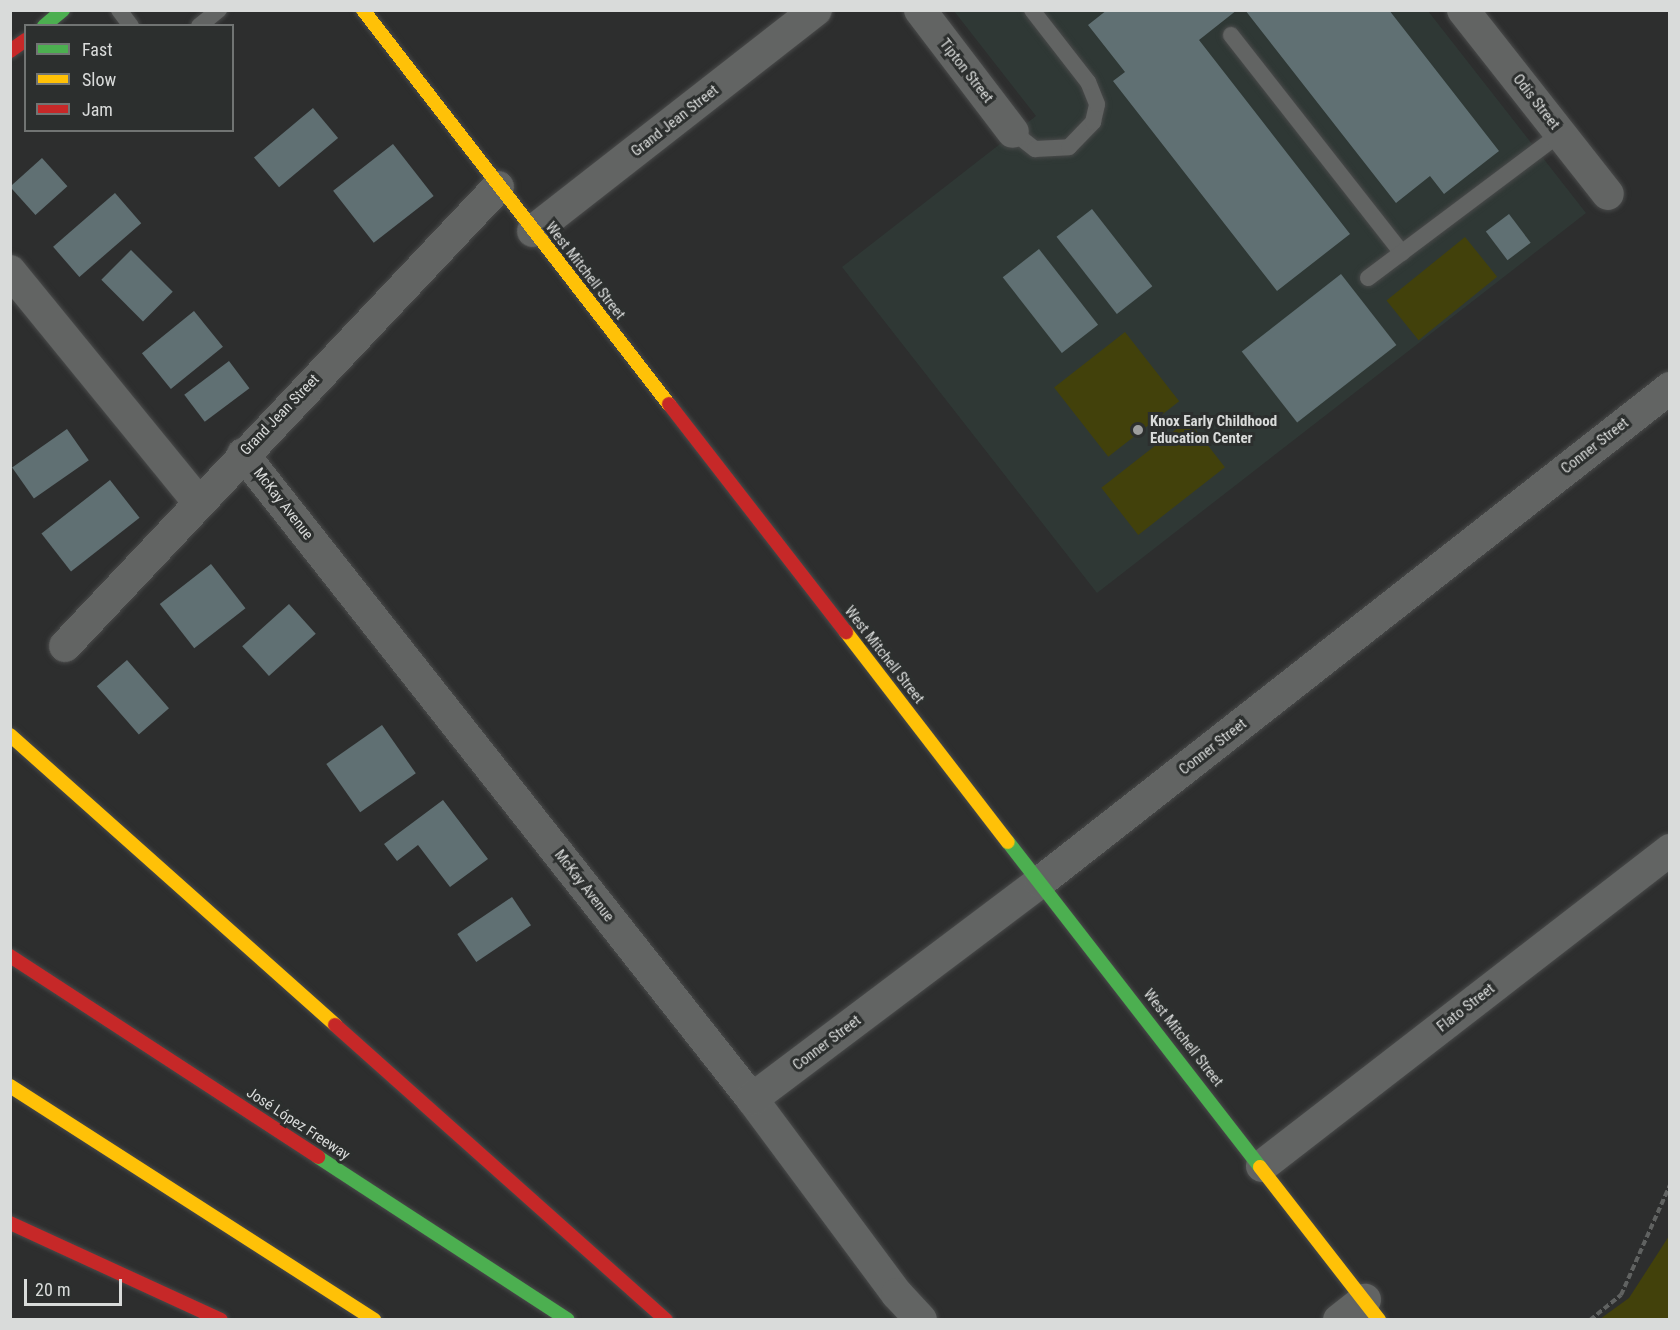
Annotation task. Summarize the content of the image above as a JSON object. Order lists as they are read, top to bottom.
{
  "streets": {
    "main road": ["West Mitchell Street", "José López Freeway"],
    "street": [
      "Tipton Street",
      "Odis Street",
      "Grand Jean Street",
      "Conner Street",
      "McKay Avenue",
      "Flato Street"
    ]
  },
  "crossings": [
    ["Grand Jean Street", "West Mitchell Street"],
    ["Grand Jean Street", "McKay Avenue"],
    ["West Mitchell Street", "Conner Street"],
    ["West Mitchell Street", "Flato Street"],
    ["Conner Street", "McKay Avenue"]
  ],
  "places": ["Knox Early Childhood Education Center"],
  "legend": ["Fast", "Slow", "Jam"],
  "scale_bar": "20 m"
}
